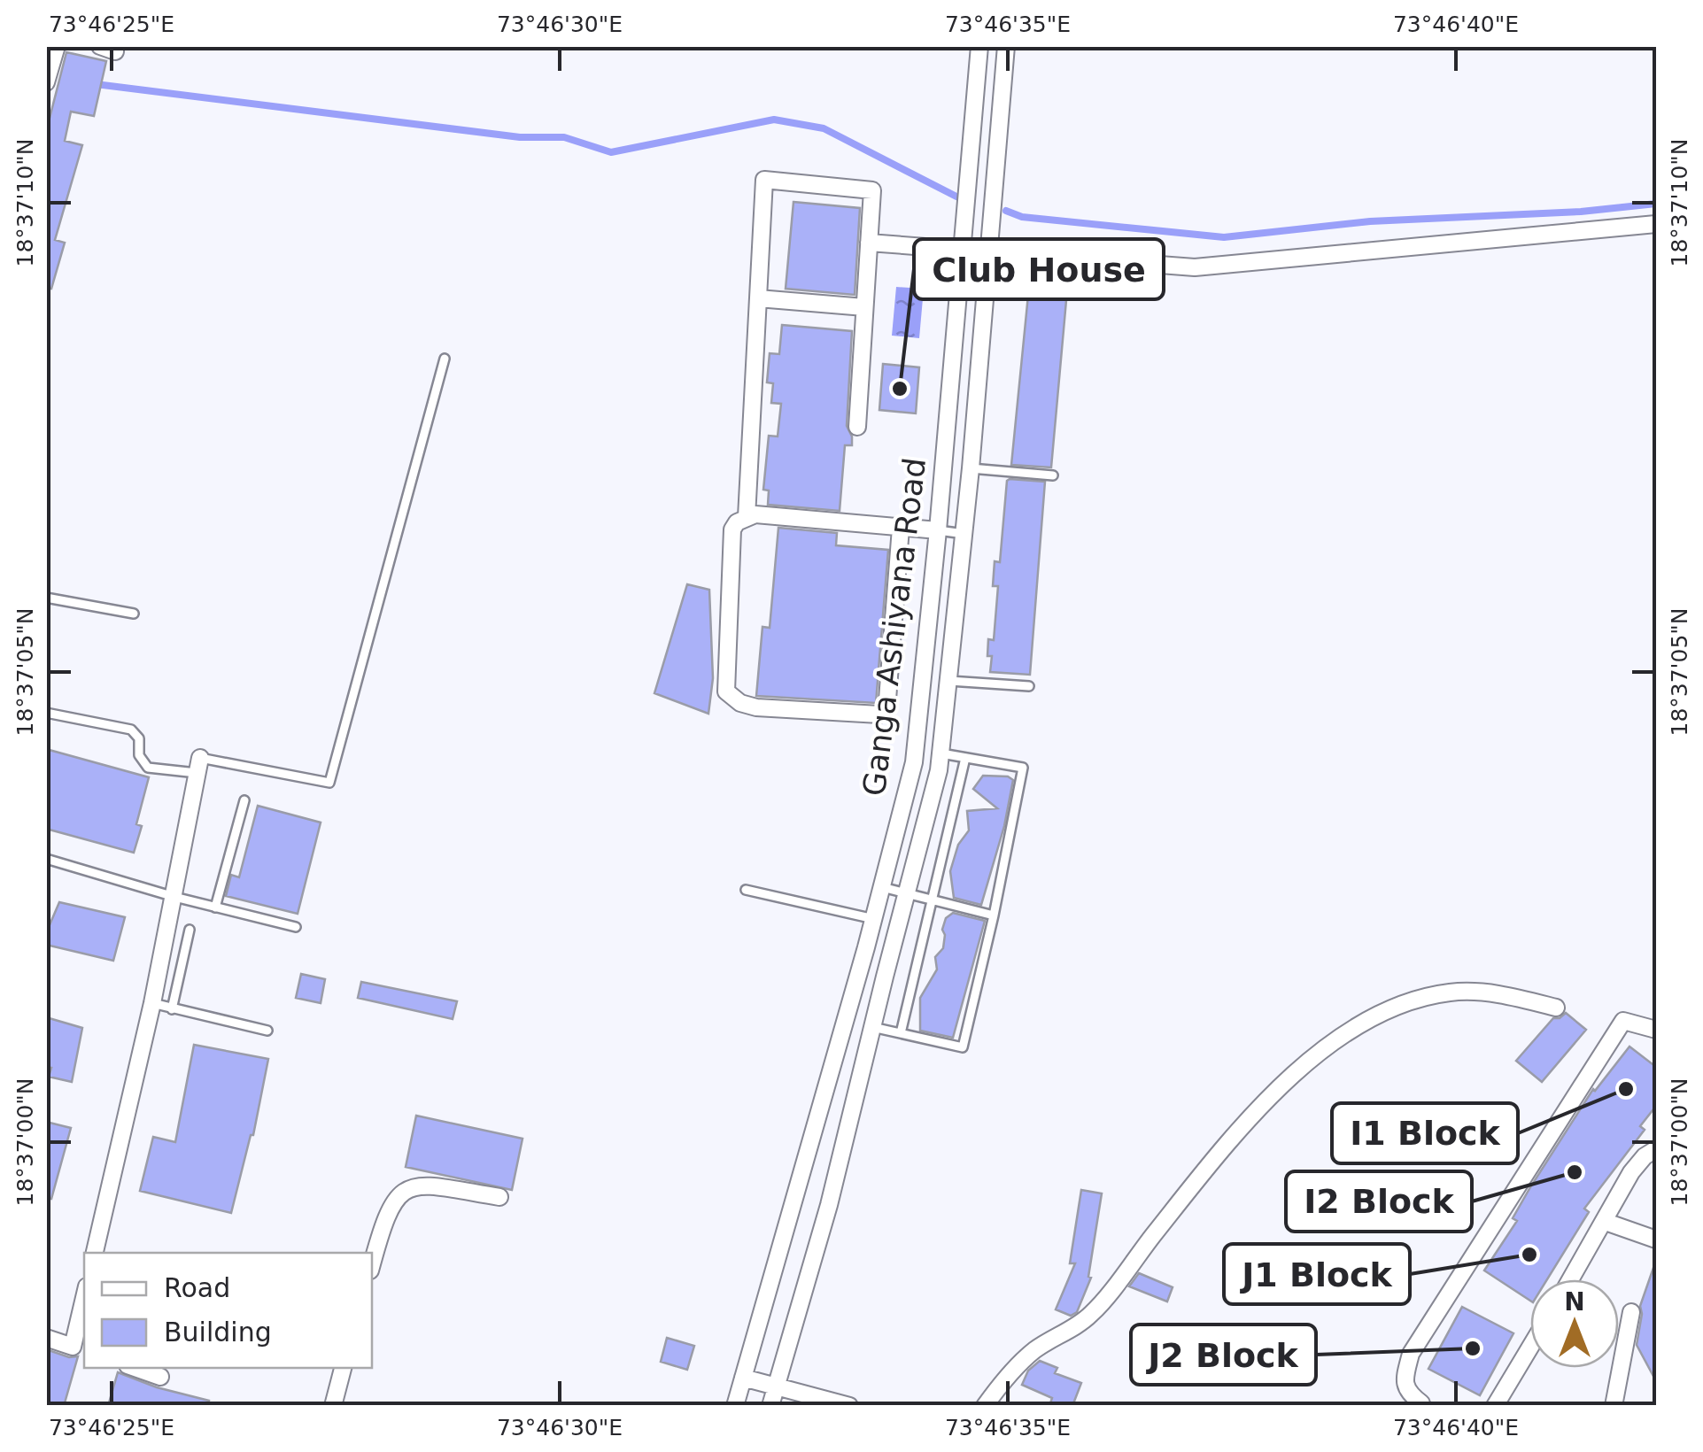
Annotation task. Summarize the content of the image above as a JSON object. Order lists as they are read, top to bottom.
{
  "streets": {
    "street": ["Ganga Ashiyana Road"]
  },
  "places": [
    "Club House",
    "I1 Block",
    "I2 Block",
    "J1 Block",
    "J2 Block"
  ],
  "legend": ["Road", "Building"],
  "north": "top",
  "coordinates": [
    "73°46'25\"E",
    "73°46'30\"E",
    "73°46'35\"E",
    "73°46'40\"E",
    "18°37'10\"N",
    "18°37'05\"N",
    "18°37'00\"N"
  ]
}
